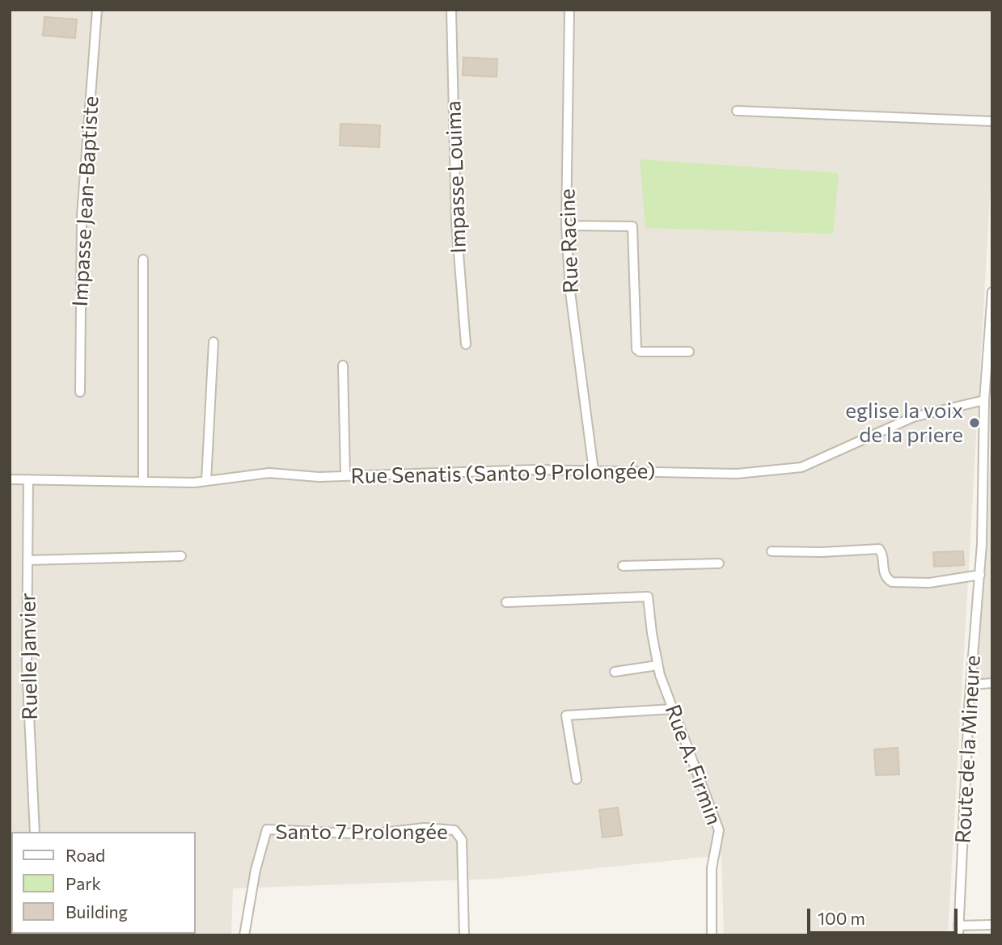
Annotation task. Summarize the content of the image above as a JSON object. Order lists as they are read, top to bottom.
{
  "streets": {
    "street": [
      "Impasse Louima",
      "Impasse Jean-Baptiste",
      "Rue Racine",
      "Rue Senatis (Santo 9 Prolongée)",
      "Ruelle Janvier",
      "Route de la Mineure",
      "Rue A. Firmin",
      "Santo 7 Prolongée"
    ]
  },
  "crossings": [
    ["Rue Racine", "Rue Senatis (Santo 9 Prolongée)"],
    ["Rue Senatis (Santo 9 Prolongée)", "Ruelle Janvier"],
    ["Rue Senatis (Santo 9 Prolongée)", "Route de la Mineure"]
  ],
  "places": ["eglise la voix de la priere"],
  "legend": ["Road", "Park", "Building"],
  "scale_bar": "100 m"
}
